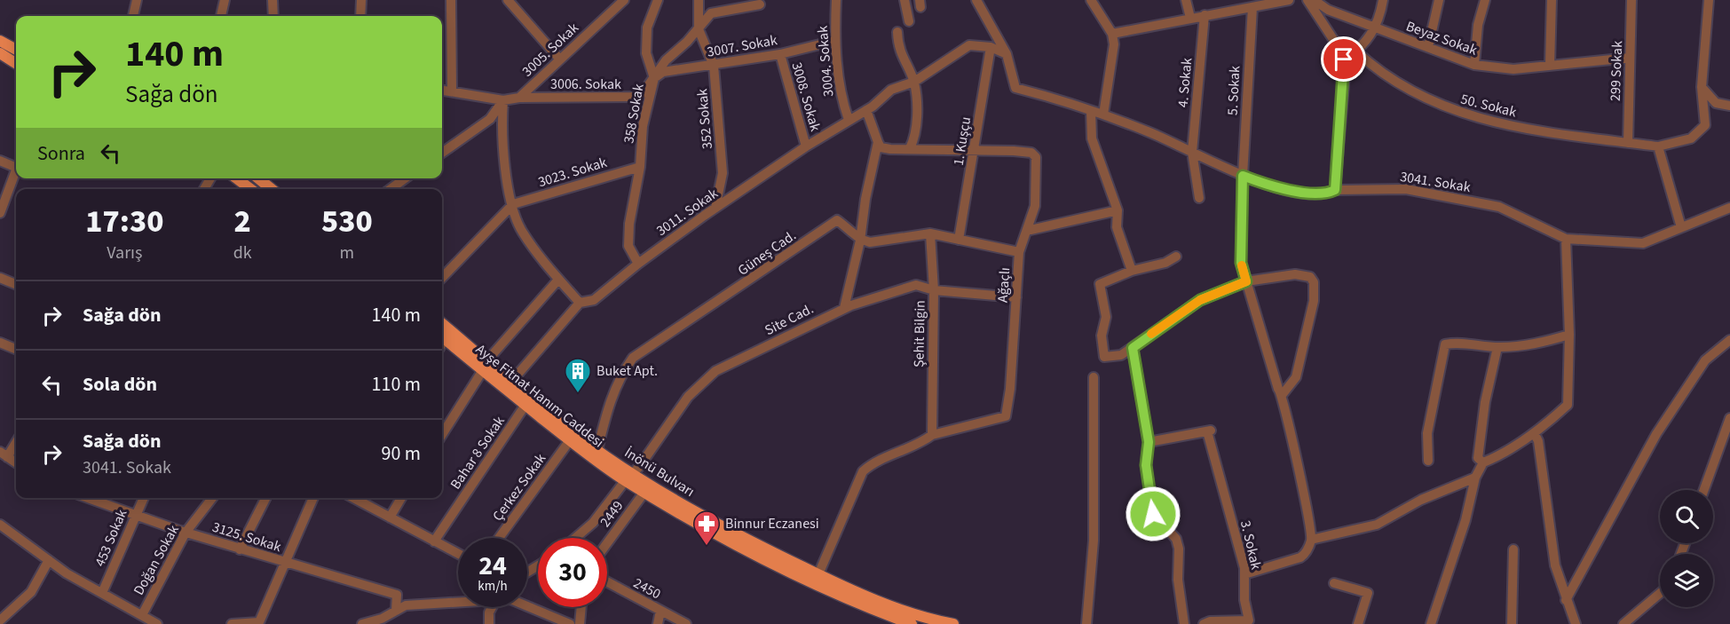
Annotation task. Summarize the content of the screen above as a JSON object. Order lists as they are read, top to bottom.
{
  "streets": {
    "main road": ["Ayşe Fitnat Hanım Caddesi", "İnönü Bulvarı"],
    "street": [
      "Beyaz Sokak",
      "3007. Sokak",
      "3005. Sokak",
      "3004. Sokak",
      "299 Sokak",
      "4. Sokak",
      "3006. Sokak",
      "5. Sokak",
      "3008. Sokak",
      "50. Sokak",
      "358 Sokak",
      "352 Sokak",
      "1. Kuşçu",
      "3023. Sokak",
      "3041. Sokak",
      "3011. Sokak",
      "Güneş Cad.",
      "Ağaçlı",
      "Site Cad.",
      "Şehit Bilgin",
      "Bahar 8 Sokak",
      "Çerkez Sokak",
      "2449",
      "3125. Sokak",
      "453 Sokak",
      "3. Sokak",
      "Doğan Sokak",
      "2450"
    ]
  },
  "crossings": [
    ["Beyaz Sokak", "299 Sokak"],
    ["3007. Sokak", "3004. Sokak"],
    ["3007. Sokak", "3006. Sokak"],
    ["3007. Sokak", "3008. Sokak"],
    ["3007. Sokak", "358 Sokak"],
    ["3007. Sokak", "352 Sokak"],
    ["3005. Sokak", "3006. Sokak"],
    ["3004. Sokak", "3011. Sokak"],
    ["299 Sokak", "50. Sokak"],
    ["4. Sokak", "3041. Sokak"],
    ["3006. Sokak", "358 Sokak"],
    ["3006. Sokak", "352 Sokak"],
    ["5. Sokak", "3041. Sokak"],
    ["3008. Sokak", "3011. Sokak"],
    ["358 Sokak", "3023. Sokak"],
    ["358 Sokak", "3011. Sokak"],
    ["352 Sokak", "3011. Sokak"],
    ["1. Kuşçu", "3011. Sokak"],
    ["1. Kuşçu", "Ağaçlı"],
    ["3041. Sokak", "3011. Sokak"],
    ["Güneş Cad.", "İnönü Bulvarı"],
    ["Ağaçlı", "Site Cad."],
    ["Ağaçlı", "Şehit Bilgin"],
    ["Site Cad.", "Şehit Bilgin"],
    ["Site Cad.", "Ayşe Fitnat Hanım Caddesi"],
    ["Site Cad.", "İnönü Bulvarı"],
    ["Ayşe Fitnat Hanım Caddesi", "Bahar 8 Sokak"],
    ["Ayşe Fitnat Hanım Caddesi", "İnönü Bulvarı"],
    ["Ayşe Fitnat Hanım Caddesi", "Çerkez Sokak"],
    ["İnönü Bulvarı", "2449"],
    ["3125. Sokak", "453 Sokak"],
    ["3125. Sokak", "Doğan Sokak"]
  ],
  "places": {
    "building": ["Buket Apt."],
    "pharmacy": ["Binnur Eczanesi"]
  },
  "page": {
    "turn": ["140 m", "Sağa dön"],
    "then": "Sonra",
    "eta": [
      "17:30",
      "Varış",
      "2",
      "dk",
      "530",
      "m"
    ],
    "list": [
      {
        "name": "Sağa dön",
        "value": "140 m"
      },
      {
        "name": "Sola dön",
        "value": "110 m"
      },
      {
        "name": "Sağa dön",
        "note": "3041. Sokak",
        "value": "90 m"
      }
    ],
    "speed": "24 km/h",
    "limit": "30"
  }
}
